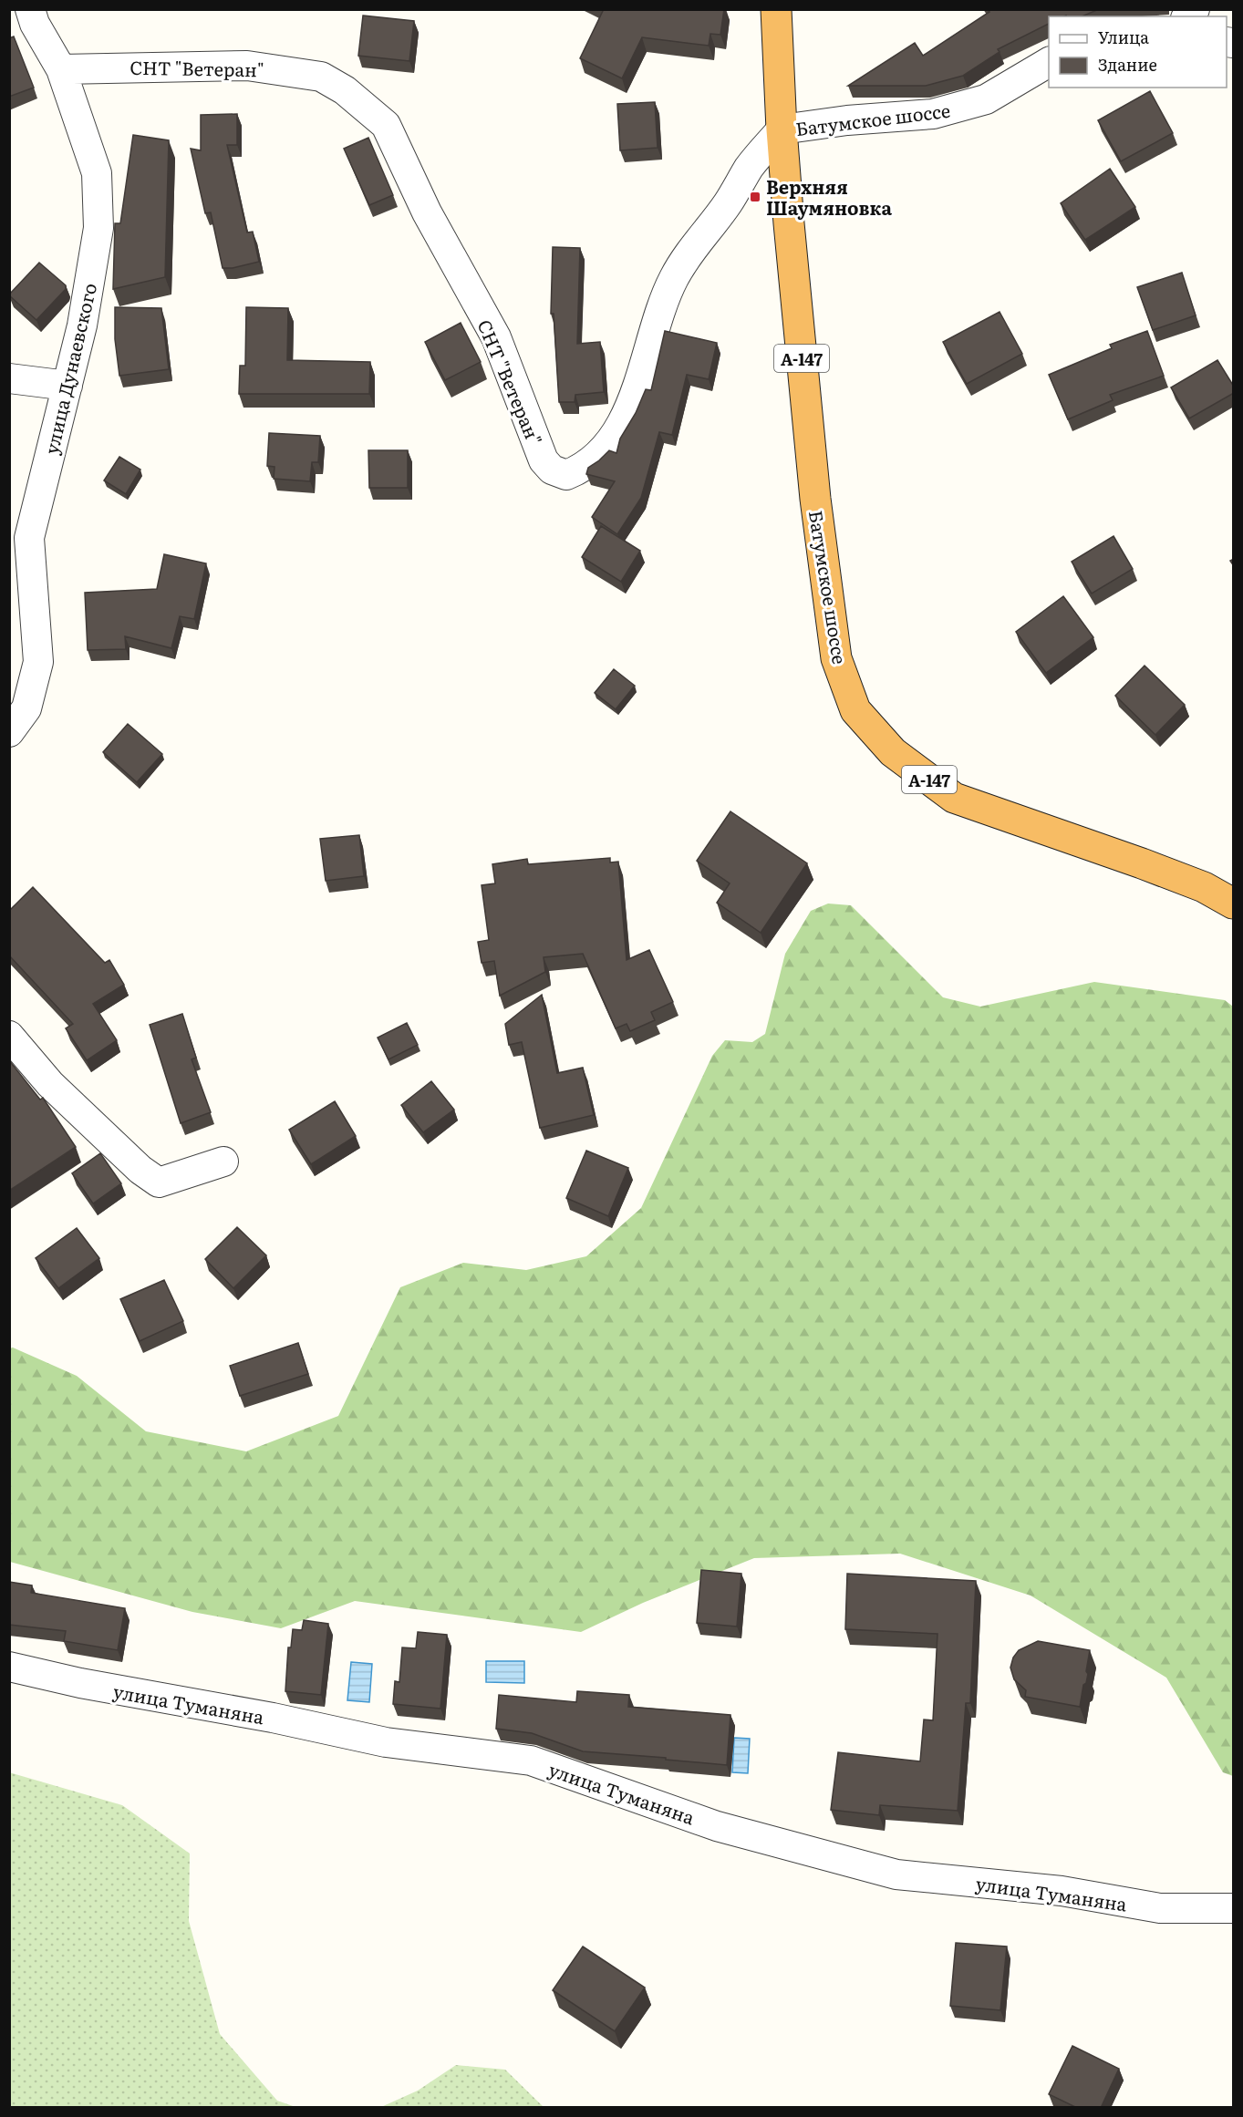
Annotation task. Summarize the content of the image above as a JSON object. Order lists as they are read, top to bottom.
{
  "streets": {
    "highway": ["Батумское шоссе", "А-147"],
    "street": ["СНТ \"Ветеран\"", "улица Дунаевского", "улица Туманяна"]
  },
  "crossings": [
    ["СНТ \"Ветеран\"", "Батумское шоссе"],
    ["СНТ \"Ветеран\"", "улица Дунаевского"]
  ],
  "places": {
    "transit": ["Верхняя Шаумяновка"]
  },
  "legend": ["Улица", "Здание"]
}
